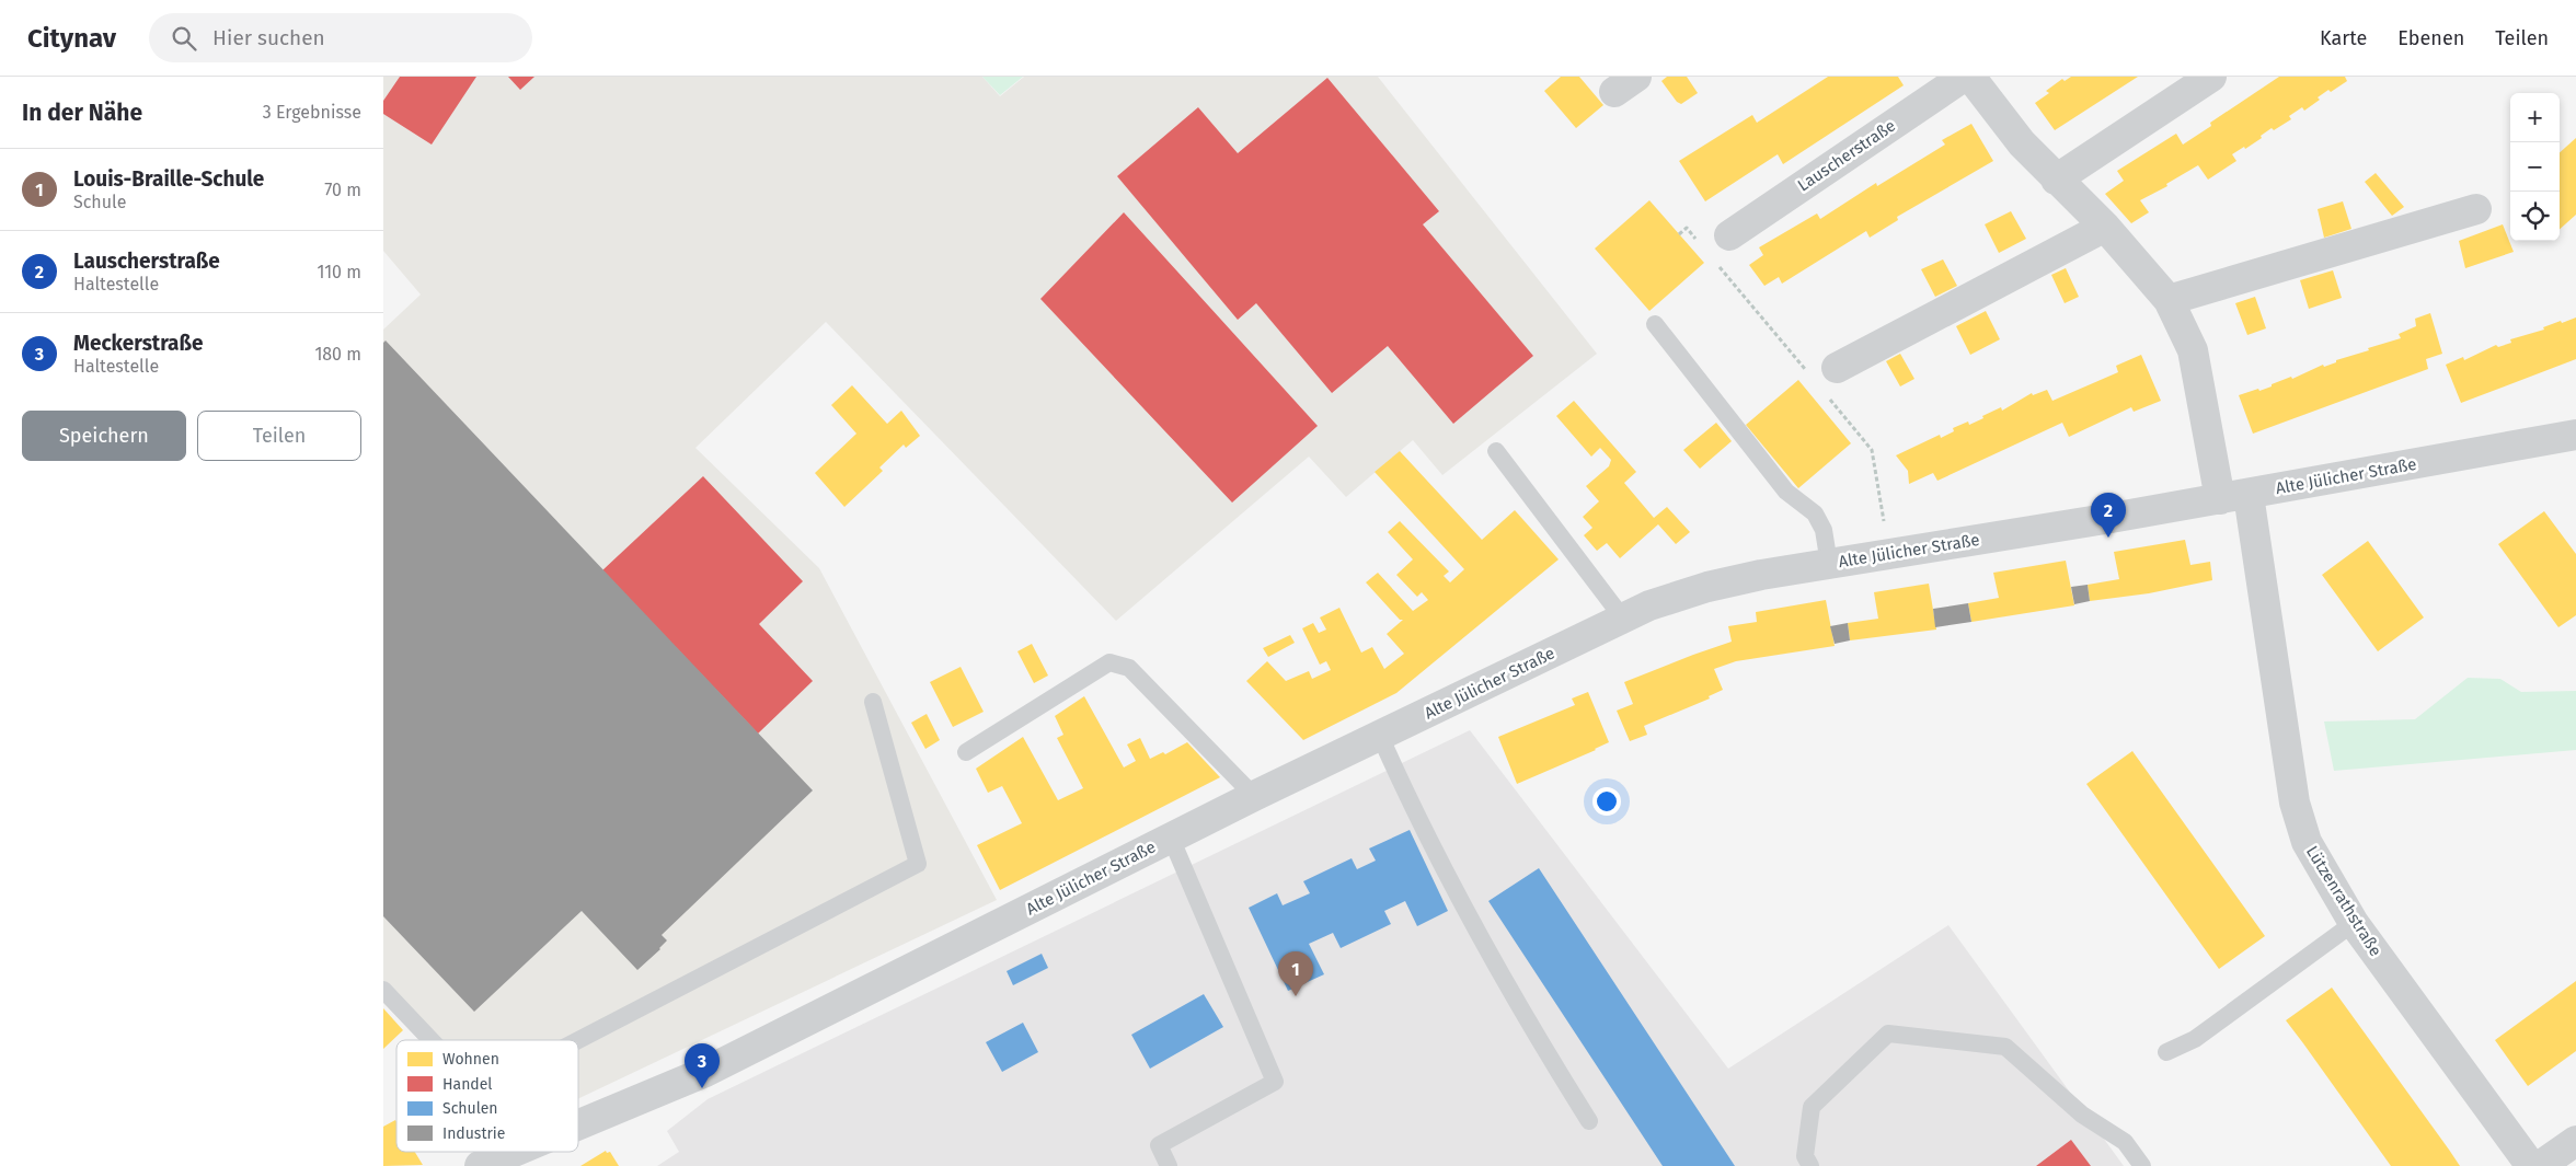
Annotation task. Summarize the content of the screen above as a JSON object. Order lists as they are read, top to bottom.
{
  "streets": {
    "street": ["Lauscherstraße", "Alte Jülicher Straße", "Lützenrathstraße"]
  },
  "crossings": [
    ["Alte Jülicher Straße", "Lützenrathstraße"]
  ],
  "legend": [
    "Wohnen",
    "Handel",
    "Schulen",
    "Industrie"
  ],
  "page": {
    "header": "Citynav",
    "search": "Hier suchen",
    "nav": ["Karte", "Ebenen", "Teilen"],
    "heading": ["In der Nähe", "3 Ergebnisse"],
    "map_buttons": ["+", "−"],
    "list": [
      {
        "mark": "1",
        "name": "Louis-Braille-Schule",
        "note": "Schule",
        "value": "70 m"
      },
      {
        "mark": "2",
        "name": "Lauscherstraße",
        "note": "Haltestelle",
        "value": "110 m"
      },
      {
        "mark": "3",
        "name": "Meckerstraße",
        "note": "Haltestelle",
        "value": "180 m"
      }
    ],
    "buttons": ["Speichern", "Teilen"],
    "pins": ["2", "1", "3"]
  }
}
